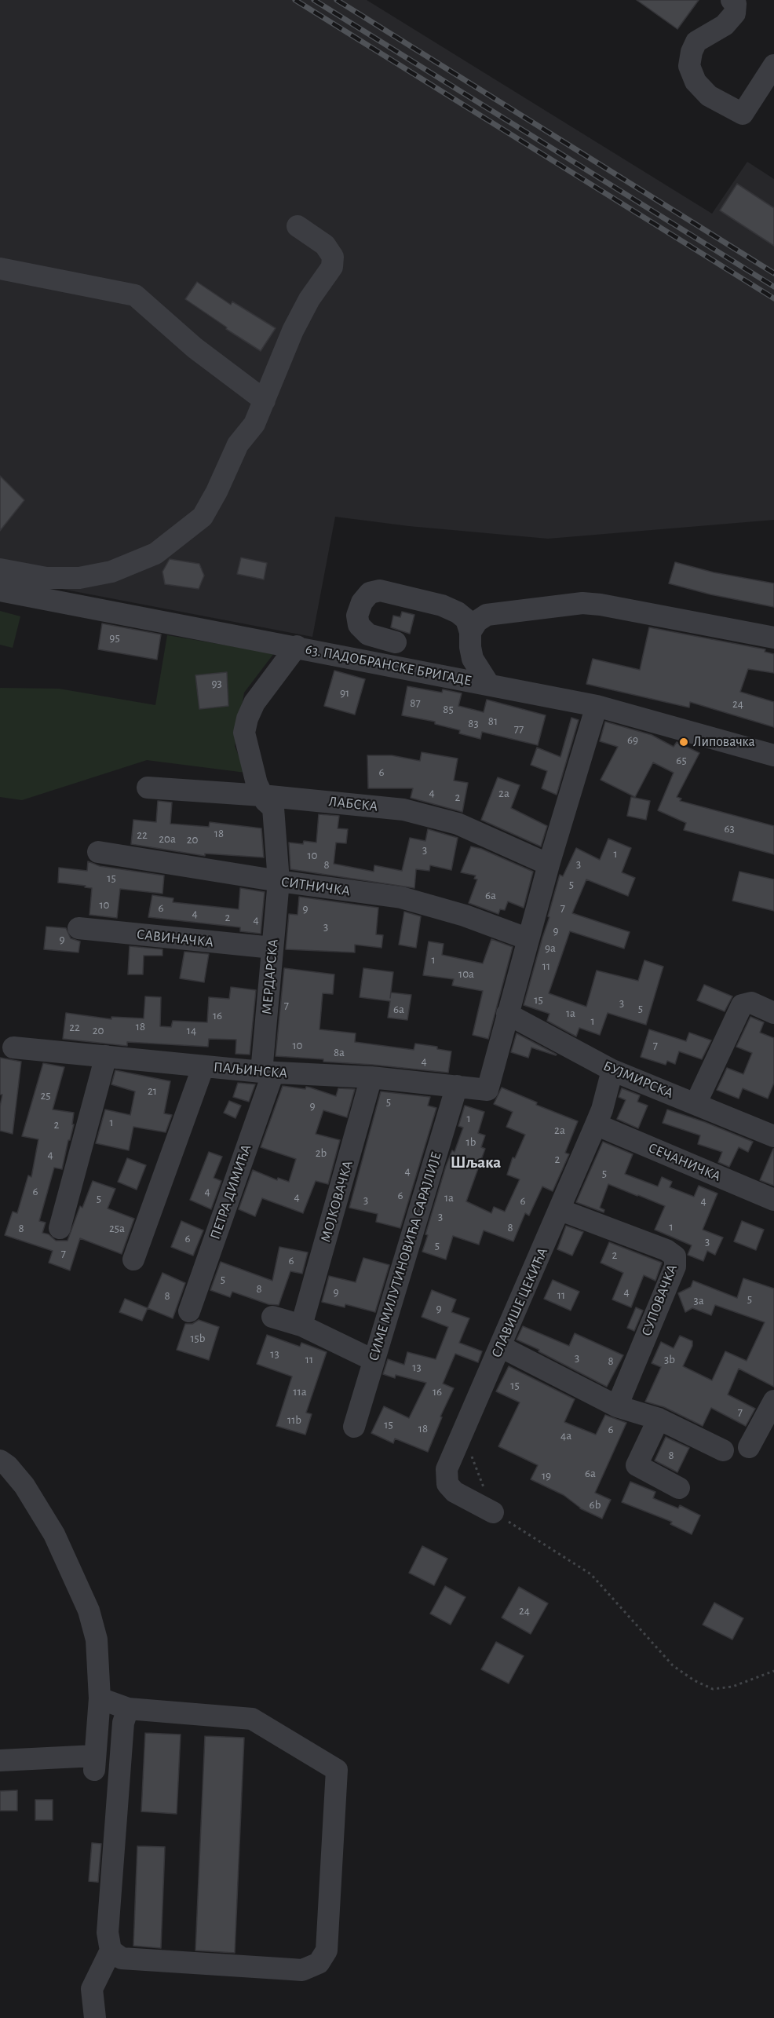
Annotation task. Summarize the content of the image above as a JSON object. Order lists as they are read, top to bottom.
{
  "streets": {
    "street": [
      "63. ПАДОБРАНСКЕ БРИГАДЕ",
      "ЛАБСКА",
      "СИТНИЧКА",
      "САВИНАЧКА",
      "МЕРДАРСКА",
      "ПАЉИНСКА",
      "БУЈМИРСКА",
      "СЕЧАНИЧКА",
      "ПЕТРА ДИМИЋА",
      "МОЈКОВАЧКА",
      "СИМЕ МИЛУТИНОВИЋА САРАЈЛИЈЕ",
      "СУПОВАЧКА",
      "СЛАВИШЕ ЦЕКИЋА"
    ]
  },
  "crossings": [
    ["63. ПАДОБРАНСКЕ БРИГАДЕ", "МЕРДАРСКА"],
    ["ЛАБСКА", "МЕРДАРСКА"],
    ["СИТНИЧКА", "МЕРДАРСКА"],
    ["САВИНАЧКА", "МЕРДАРСКА"],
    ["МЕРДАРСКА", "ПАЉИНСКА"],
    ["МЕРДАРСКА", "ПЕТРА ДИМИЋА"],
    ["ПАЉИНСКА", "БУЈМИРСКА"],
    ["ПАЉИНСКА", "ПЕТРА ДИМИЋА"],
    ["ПАЉИНСКА", "МОЈКОВАЧКА"],
    ["ПАЉИНСКА", "СИМЕ МИЛУТИНОВИЋА САРАЈЛИЈЕ"],
    ["БУЈМИРСКА", "СЛАВИШЕ ЦЕКИЋА"],
    ["СЕЧАНИЧКА", "СЛАВИШЕ ЦЕКИЋА"],
    ["СУПОВАЧКА", "СЛАВИШЕ ЦЕКИЋА"]
  ],
  "districts": ["Шљака"],
  "places": ["Липовачка"],
  "house_numbers": [
    "95",
    "93",
    "91",
    "87",
    "24",
    "85",
    "81",
    "83",
    "77",
    "69",
    "65",
    "6",
    "4",
    "2a",
    "2",
    "63",
    "18",
    "22",
    "20a",
    "20",
    "3",
    "1",
    "10",
    "3",
    "8",
    "15",
    "5",
    "6a",
    "10",
    "6",
    "7",
    "9",
    "4",
    "2",
    "4",
    "3",
    "9",
    "9",
    "9a",
    "1",
    "11",
    "10a",
    "15",
    "3",
    "7",
    "5",
    "6a",
    "1a",
    "16",
    "1",
    "18",
    "22",
    "20",
    "14",
    "10",
    "7",
    "8a",
    "4",
    "21",
    "25",
    "5",
    "9",
    "1",
    "1",
    "2",
    "2a",
    "1b",
    "2b",
    "4",
    "2",
    "4",
    "5",
    "6",
    "4",
    "6",
    "4",
    "1a",
    "5",
    "3",
    "6",
    "4",
    "3",
    "1",
    "8",
    "8",
    "25a",
    "6",
    "3",
    "5",
    "7",
    "2",
    "6",
    "5",
    "8",
    "9",
    "4",
    "11",
    "8",
    "5",
    "3a",
    "9",
    "15b",
    "13",
    "3",
    "11",
    "3b",
    "8",
    "13",
    "15",
    "11a",
    "16",
    "7",
    "11b",
    "15",
    "18",
    "6",
    "4a",
    "8",
    "6a",
    "19",
    "6b",
    "24"
  ]
}
